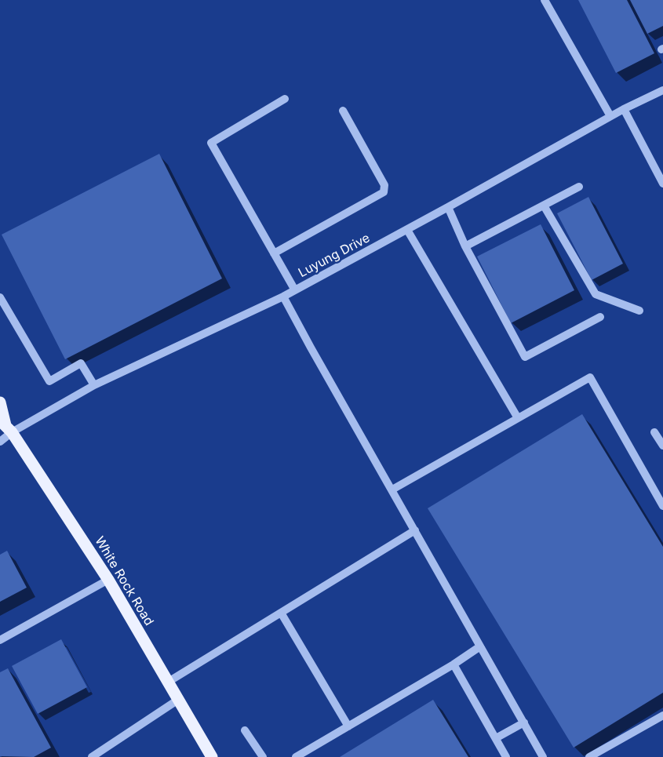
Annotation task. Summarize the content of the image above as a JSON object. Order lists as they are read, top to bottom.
{
  "streets": {
    "main road": ["White Rock Road"],
    "street": ["Luyung Drive"]
  },
  "crossings": [
    ["Luyung Drive", "White Rock Road"]
  ]
}
